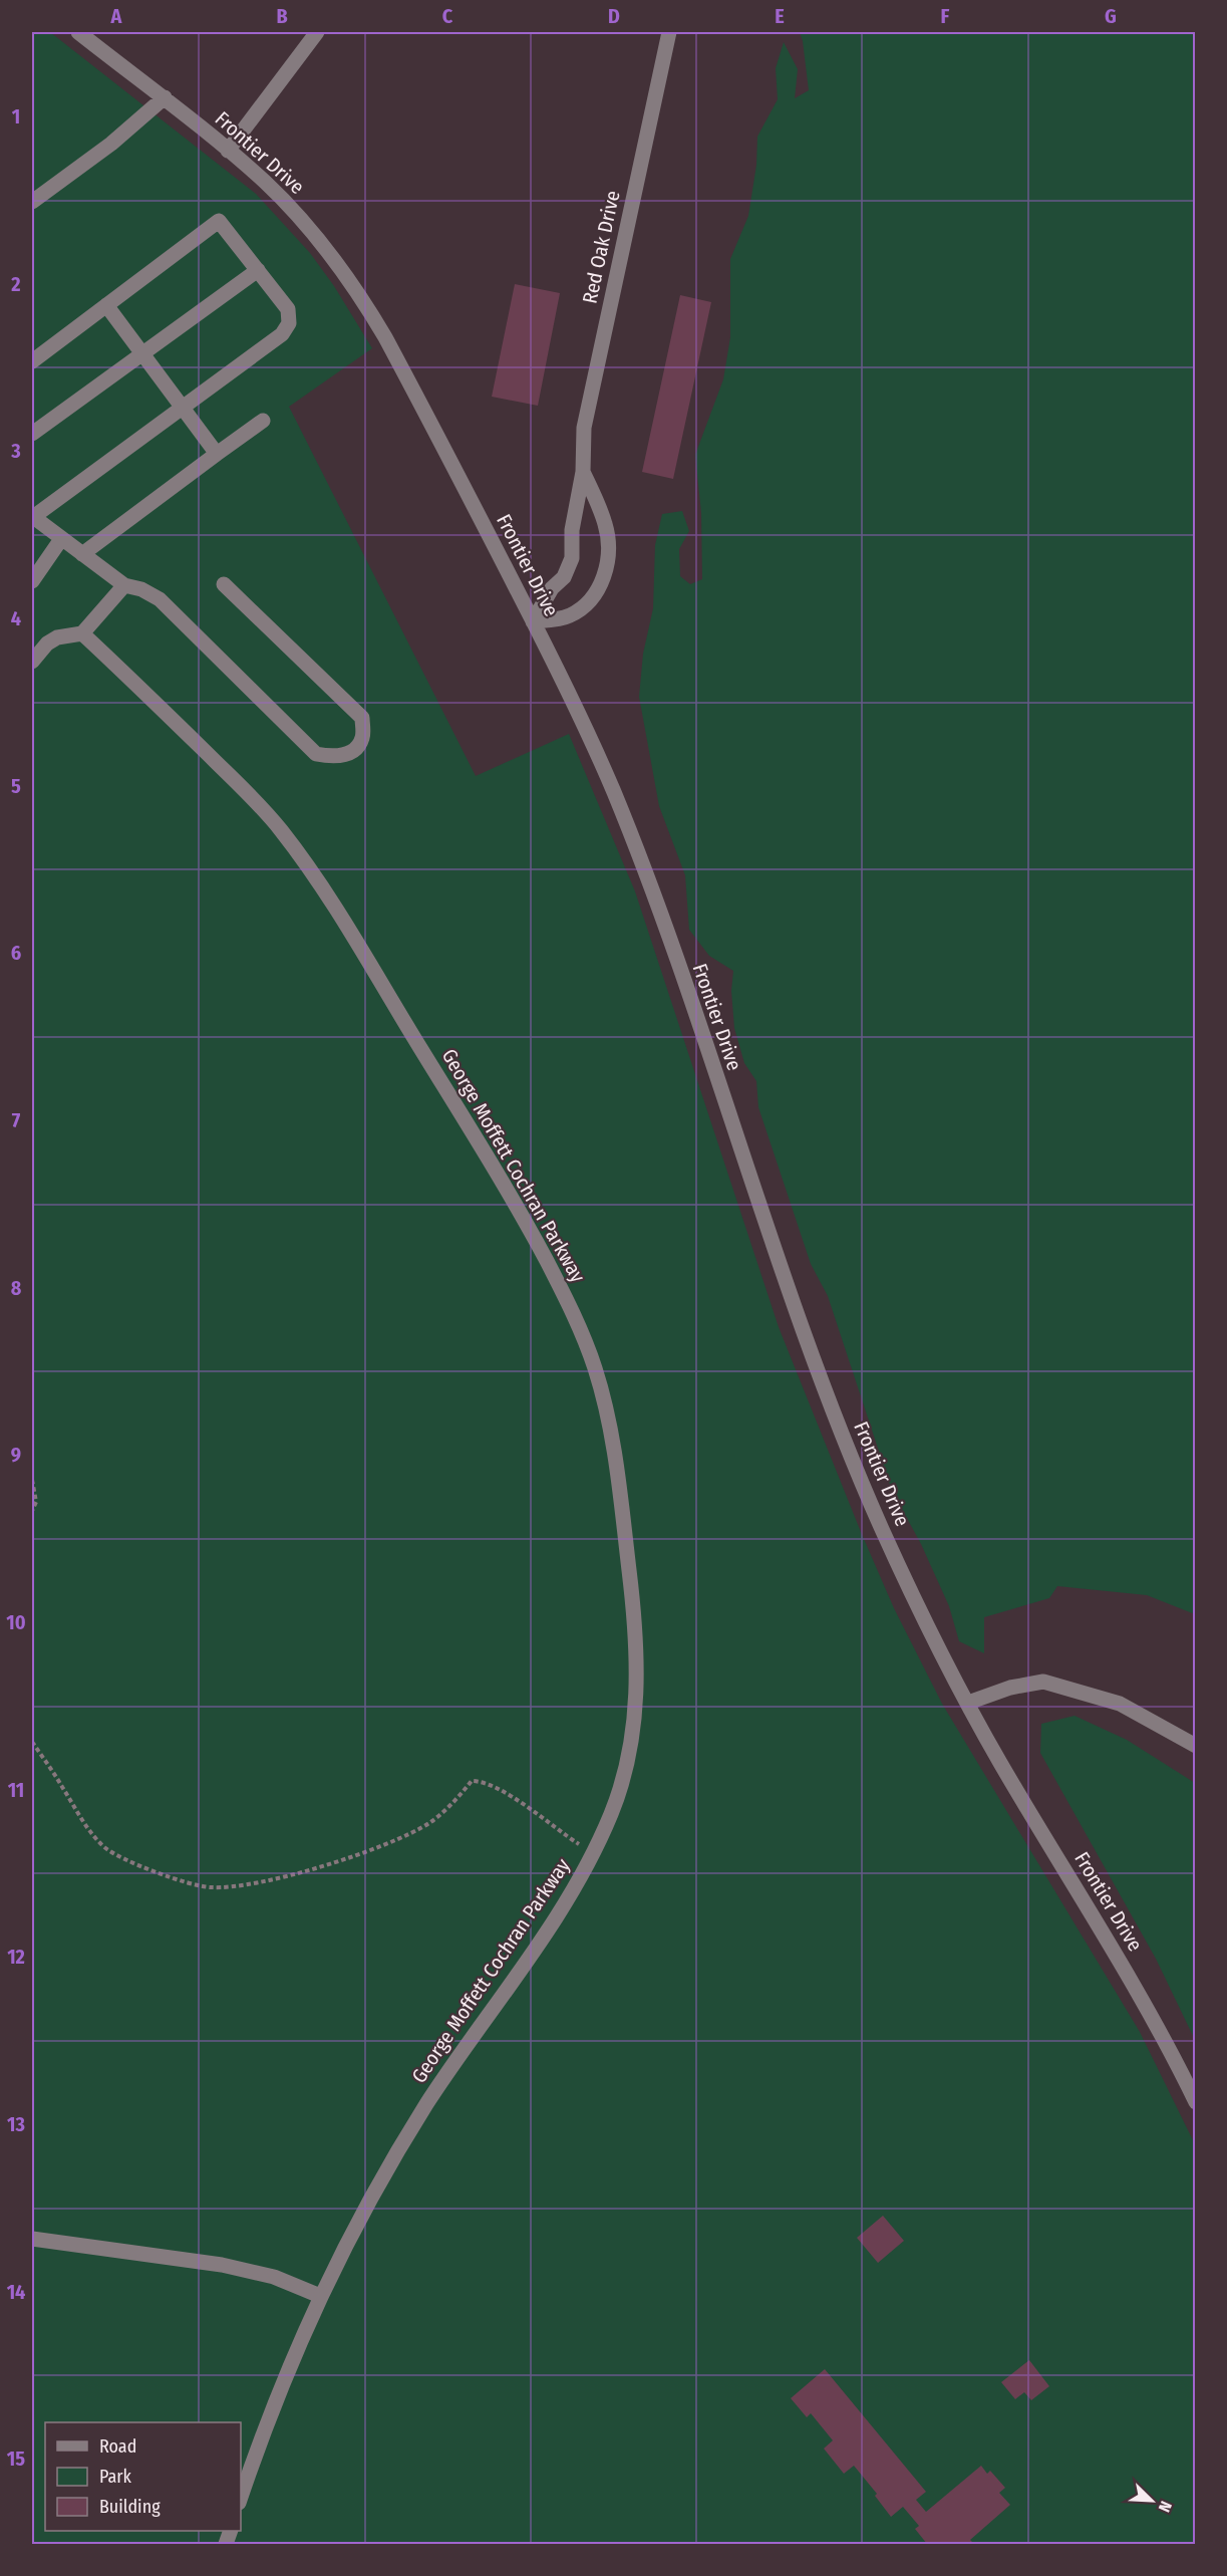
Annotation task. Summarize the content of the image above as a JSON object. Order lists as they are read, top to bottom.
{
  "streets": {
    "street": ["Frontier Drive", "Red Oak Drive", "George Moffett Cochran Parkway"]
  },
  "crossings": [
    ["Frontier Drive", "Red Oak Drive"]
  ],
  "legend": ["Road", "Park", "Building"],
  "north": "bottom right",
  "grid": {
    "columns": [
      "A",
      "B",
      "C",
      "D",
      "E",
      "F",
      "G"
    ],
    "rows": [
      "1",
      "2",
      "3",
      "4",
      "5",
      "6",
      "7",
      "8",
      "9",
      "10",
      "11",
      "12",
      "13",
      "14",
      "15"
    ]
  }
}
